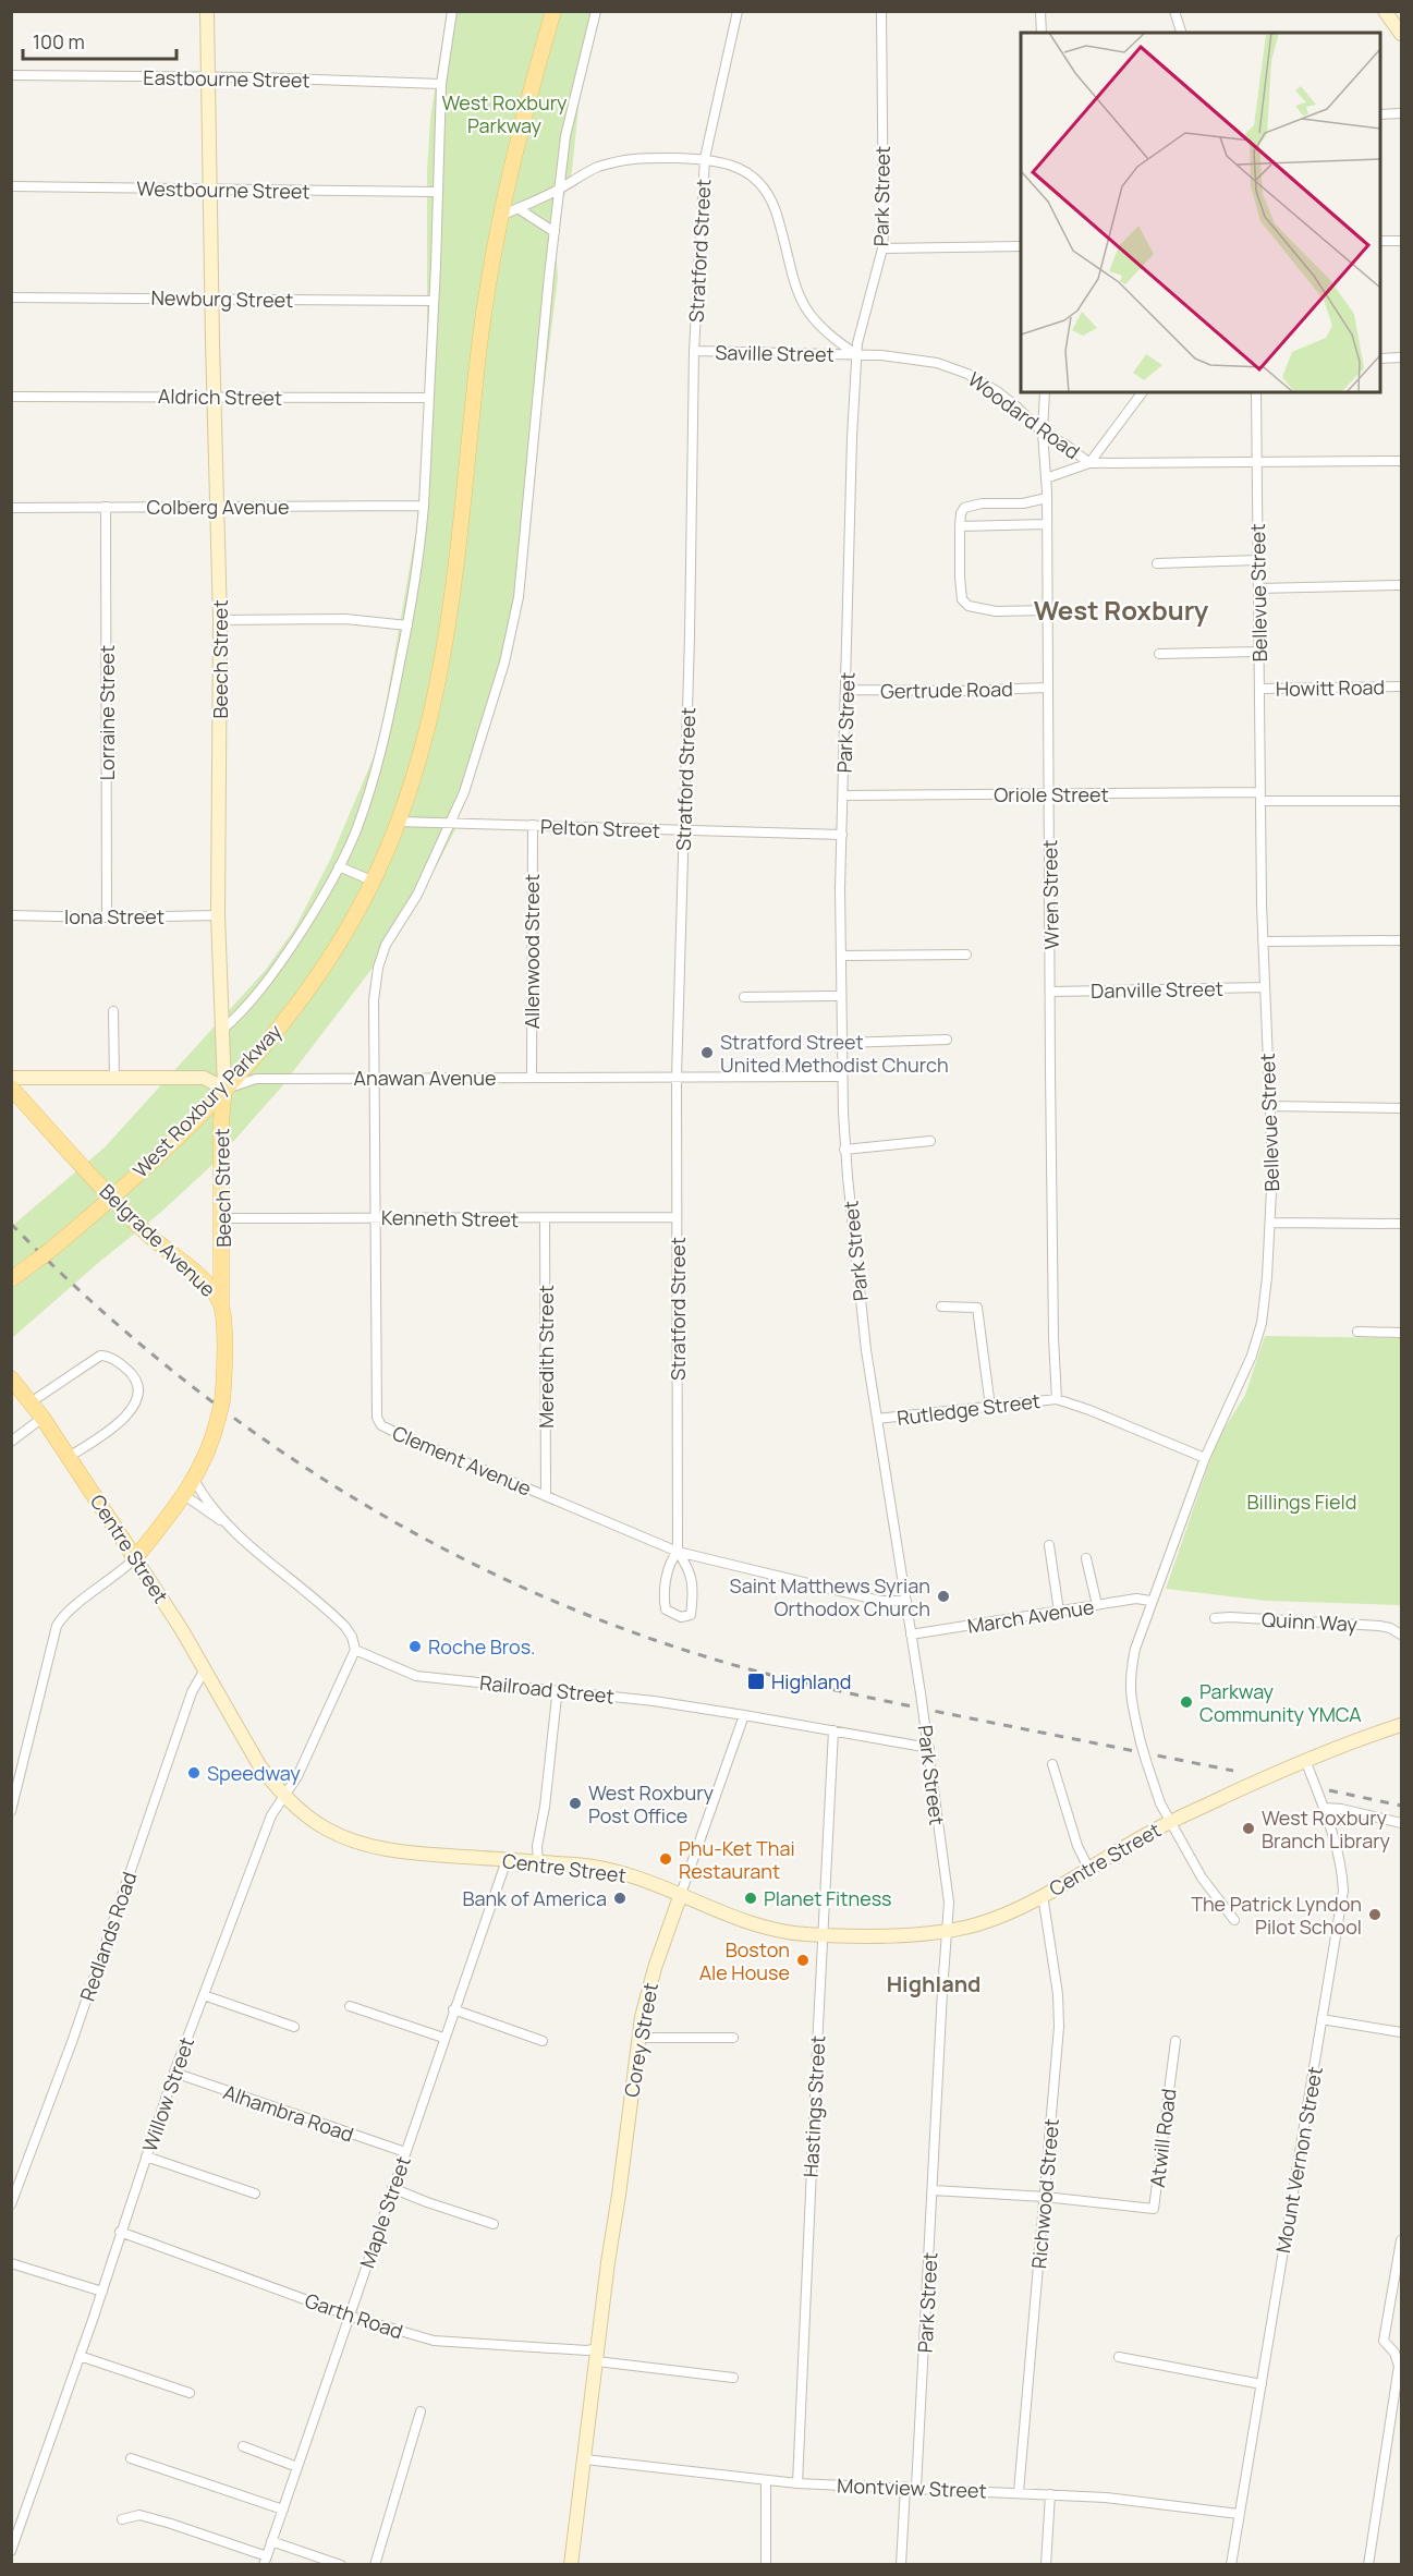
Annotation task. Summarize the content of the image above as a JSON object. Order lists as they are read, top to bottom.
{
  "streets": {
    "main road": [
      "Beech Street",
      "West Roxbury Parkway",
      "Belgrade Avenue",
      "Centre Street"
    ],
    "street": [
      "Eastbourne Street",
      "Westbourne Street",
      "Park Street",
      "Stratford Street",
      "Newburg Street",
      "Saville Street",
      "Aldrich Street",
      "Woodard Road",
      "Colberg Avenue",
      "Bellevue Street",
      "Howitt Road",
      "Gertrude Road",
      "Lorraine Street",
      "Oriole Street",
      "Pelton Street",
      "Wren Street",
      "Iona Street",
      "Allenwood Street",
      "Danville Street",
      "Anawan Avenue",
      "Kenneth Street",
      "Meredith Street",
      "Rutledge Street",
      "Clement Avenue",
      "March Avenue",
      "Quinn Way",
      "Railroad Street",
      "Redlands Road",
      "Corey Street",
      "Willow Street",
      "Hastings Street",
      "Alhambra Road",
      "Atwill Road",
      "Mount Vernon Street",
      "Richwood Street",
      "Maple Street",
      "Garth Road",
      "Montview Street"
    ]
  },
  "crossings": [
    ["Eastbourne Street", "Beech Street"],
    ["Eastbourne Street", "West Roxbury Parkway"],
    ["Westbourne Street", "Beech Street"],
    ["Westbourne Street", "West Roxbury Parkway"],
    ["Park Street", "Saville Street"],
    ["Park Street", "Woodard Road"],
    ["Park Street", "Gertrude Road"],
    ["Park Street", "Oriole Street"],
    ["Park Street", "Pelton Street"],
    ["Park Street", "Anawan Avenue"],
    ["Park Street", "Rutledge Street"],
    ["Park Street", "Clement Avenue"],
    ["Park Street", "Centre Street"],
    ["Park Street", "March Avenue"],
    ["Park Street", "Atwill Road"],
    ["Park Street", "Montview Street"],
    ["Stratford Street", "Saville Street"],
    ["Stratford Street", "Pelton Street"],
    ["Stratford Street", "Anawan Avenue"],
    ["Stratford Street", "Kenneth Street"],
    ["Stratford Street", "Clement Avenue"],
    ["Newburg Street", "Beech Street"],
    ["Newburg Street", "West Roxbury Parkway"],
    ["Saville Street", "Woodard Road"],
    ["Aldrich Street", "Beech Street"],
    ["Aldrich Street", "West Roxbury Parkway"],
    ["Woodard Road", "Bellevue Street"],
    ["Woodard Road", "Wren Street"],
    ["Colberg Avenue", "Beech Street"],
    ["Colberg Avenue", "Lorraine Street"],
    ["Colberg Avenue", "West Roxbury Parkway"],
    ["Bellevue Street", "Howitt Road"],
    ["Bellevue Street", "Oriole Street"],
    ["Bellevue Street", "Danville Street"],
    ["Bellevue Street", "Rutledge Street"],
    ["Bellevue Street", "Centre Street"],
    ["Bellevue Street", "March Avenue"],
    ["Beech Street", "Iona Street"],
    ["Beech Street", "Anawan Avenue"],
    ["Beech Street", "West Roxbury Parkway"],
    ["Beech Street", "Kenneth Street"],
    ["Beech Street", "Belgrade Avenue"],
    ["Gertrude Road", "Wren Street"],
    ["Lorraine Street", "Iona Street"],
    ["Oriole Street", "Wren Street"],
    ["Pelton Street", "Allenwood Street"],
    ["Pelton Street", "West Roxbury Parkway"],
    ["Pelton Street", "Clement Avenue"],
    ["Wren Street", "Danville Street"],
    ["Wren Street", "Rutledge Street"],
    ["Allenwood Street", "Anawan Avenue"],
    ["Anawan Avenue", "West Roxbury Parkway"],
    ["Anawan Avenue", "Clement Avenue"],
    ["West Roxbury Parkway", "Belgrade Avenue"],
    ["Kenneth Street", "Meredith Street"],
    ["Kenneth Street", "Clement Avenue"],
    ["Belgrade Avenue", "Centre Street"],
    ["Meredith Street", "Clement Avenue"],
    ["Centre Street", "Redlands Road"],
    ["Centre Street", "Corey Street"],
    ["Centre Street", "Willow Street"],
    ["Centre Street", "Hastings Street"],
    ["Centre Street", "Mount Vernon Street"],
    ["Centre Street", "Richwood Street"],
    ["Centre Street", "Maple Street"],
    ["Railroad Street", "Corey Street"],
    ["Railroad Street", "Willow Street"],
    ["Corey Street", "Garth Road"],
    ["Corey Street", "Montview Street"],
    ["Willow Street", "Alhambra Road"],
    ["Willow Street", "Garth Road"],
    ["Hastings Street", "Montview Street"],
    ["Alhambra Road", "Maple Street"],
    ["Atwill Road", "Richwood Street"],
    ["Mount Vernon Street", "Montview Street"],
    ["Richwood Street", "Montview Street"],
    ["Maple Street", "Garth Road"]
  ],
  "districts": ["West Roxbury", "Highland"],
  "parks": ["West Roxbury Parkway", "Billings Field"],
  "places": {
    "other": [
      "Stratford Street United Methodist Church",
      "Saint Matthews Syrian Orthodox Church",
      "Roche Bros.",
      "Parkway Community YMCA",
      "Speedway",
      "West Roxbury Post Office",
      "West Roxbury Branch Library",
      "Phu-Ket Thai Restaurant",
      "Bank of America",
      "Planet Fitness",
      "The Patrick Lyndon Pilot School",
      "Boston Ale House"
    ],
    "transit": ["Highland"]
  },
  "scale_bar": "100 m"
}
